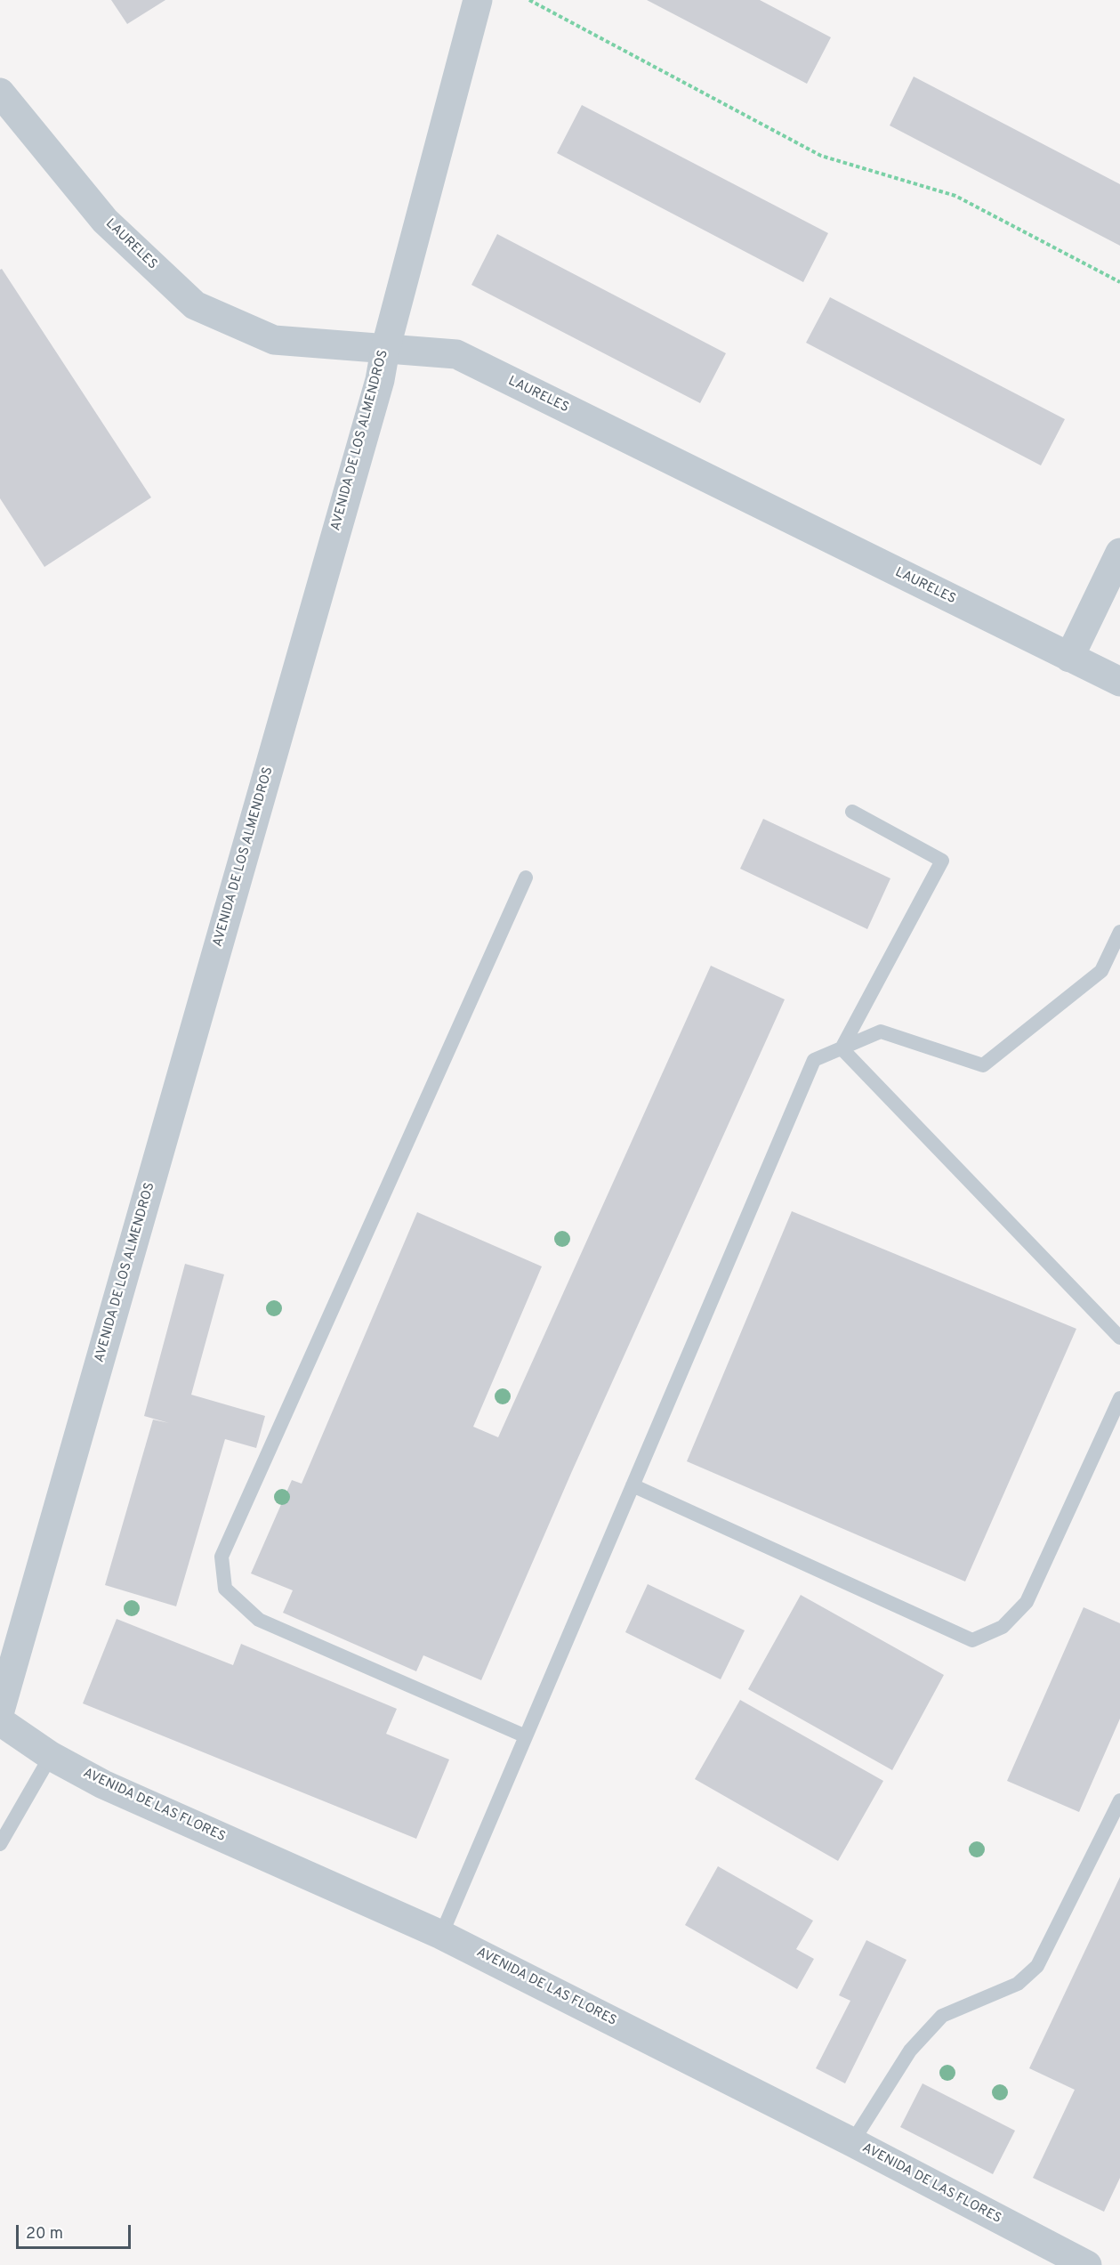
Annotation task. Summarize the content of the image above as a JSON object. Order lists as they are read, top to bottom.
{
  "streets": {
    "street": ["LAURELES", "AVENIDA DE LOS ALMENDROS", "AVENIDA DE LAS FLORES"]
  },
  "crossings": [
    ["LAURELES", "AVENIDA DE LOS ALMENDROS"]
  ],
  "scale_bar": "20 m"
}
